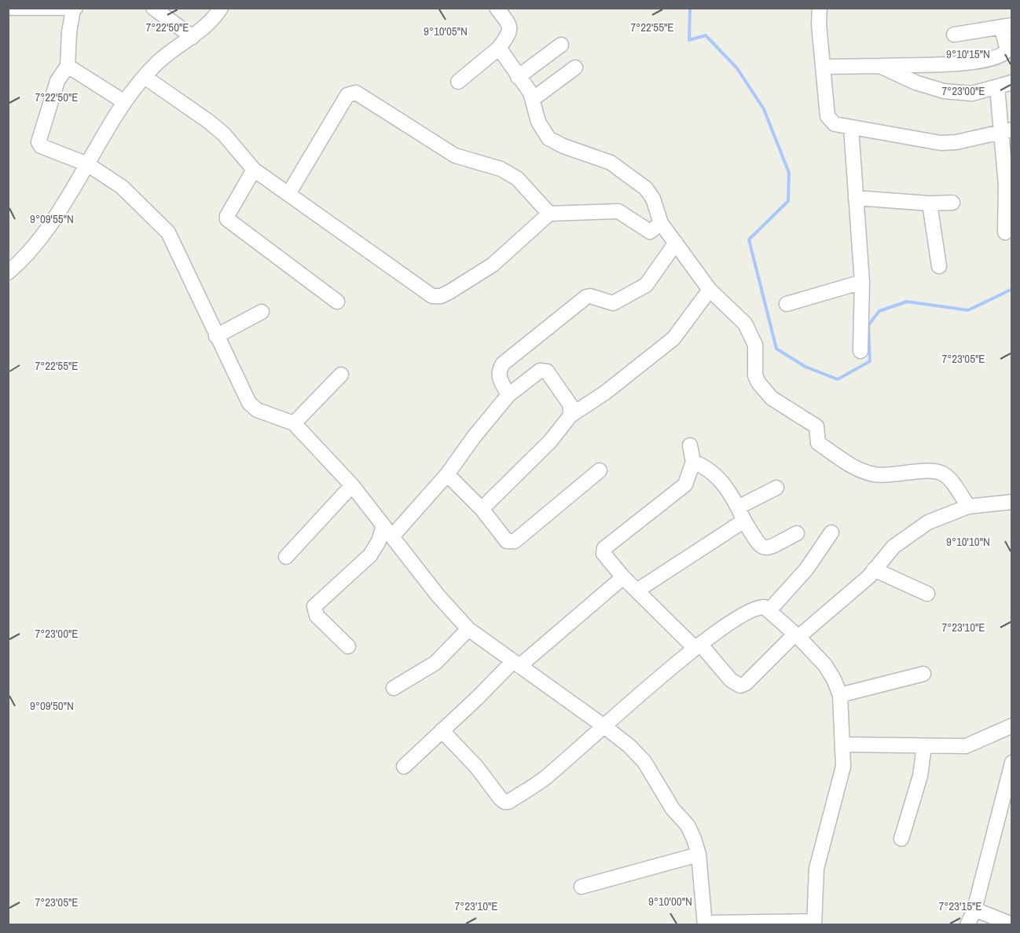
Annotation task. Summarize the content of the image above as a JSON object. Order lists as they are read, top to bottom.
{
  "coordinates": [
    "7°22'50\"E",
    "7°22'55\"E",
    "9°10'05\"N",
    "9°10'15\"N",
    "7°23'00\"E",
    "9°09'55\"N",
    "7°23'05\"E",
    "9°10'10\"N",
    "7°23'10\"E",
    "9°09'50\"N",
    "9°10'00\"N",
    "7°23'15\"E"
  ]
}
